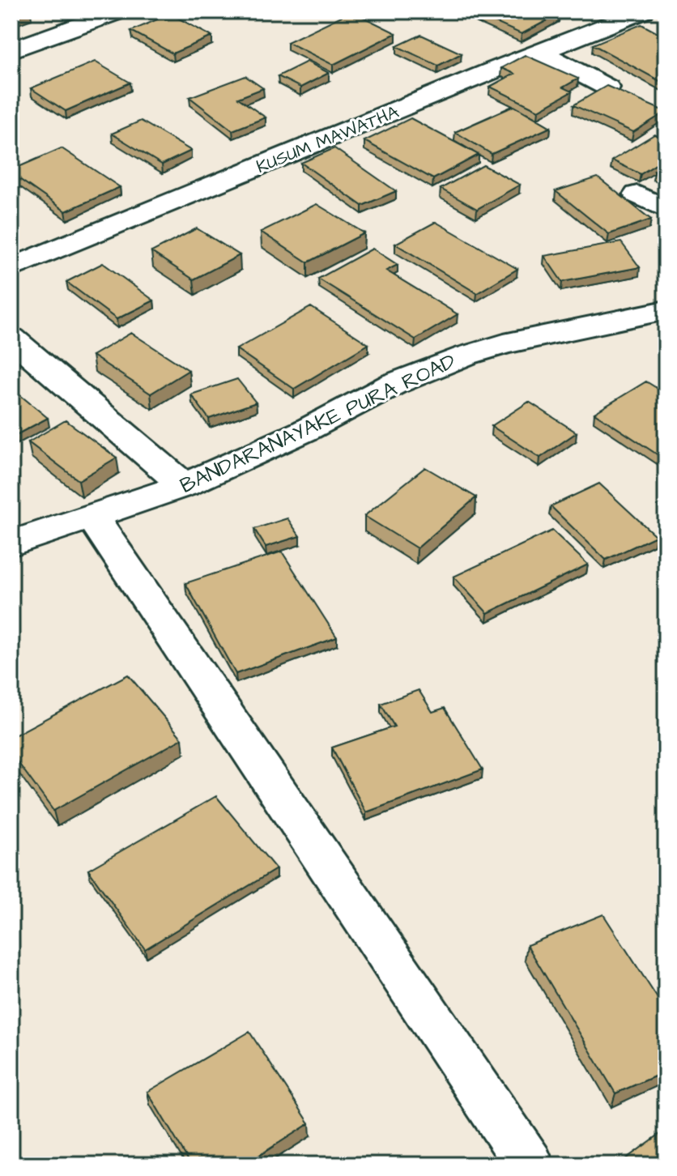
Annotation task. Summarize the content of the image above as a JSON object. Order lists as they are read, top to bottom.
{
  "streets": {
    "street": ["KUSUM MAWATHA", "BANDARANAYAKE PURA ROAD"]
  }
}
